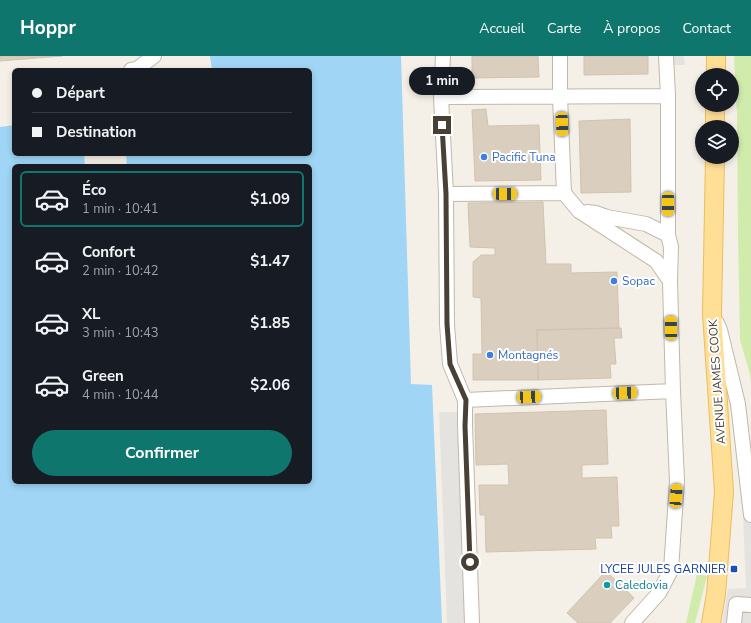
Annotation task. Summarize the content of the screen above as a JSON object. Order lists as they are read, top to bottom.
{
  "streets": {
    "main road": ["AVENUE JAMES COOK"]
  },
  "places": {
    "other": [
      "Pacific Tuna",
      "Sopac",
      "Montagnés",
      "Caledovia"
    ],
    "transit": ["LYCEE JULES GARNIER"]
  },
  "page": {
    "header": "Hoppr",
    "nav": [
      "Accueil",
      "Carte",
      "À propos",
      "Contact"
    ],
    "bubble": "1 min",
    "banner": ["Départ", "Destination"],
    "list": [
      {
        "name": "Éco",
        "note": "1 min · 10:41",
        "value": "$1.09"
      },
      {
        "name": "Confort",
        "note": "2 min · 10:42",
        "value": "$1.47"
      },
      {
        "name": "XL",
        "note": "3 min · 10:43",
        "value": "$1.85"
      },
      {
        "name": "Green",
        "note": "4 min · 10:44",
        "value": "$2.06"
      }
    ],
    "buttons": "Confirmer"
  }
}
